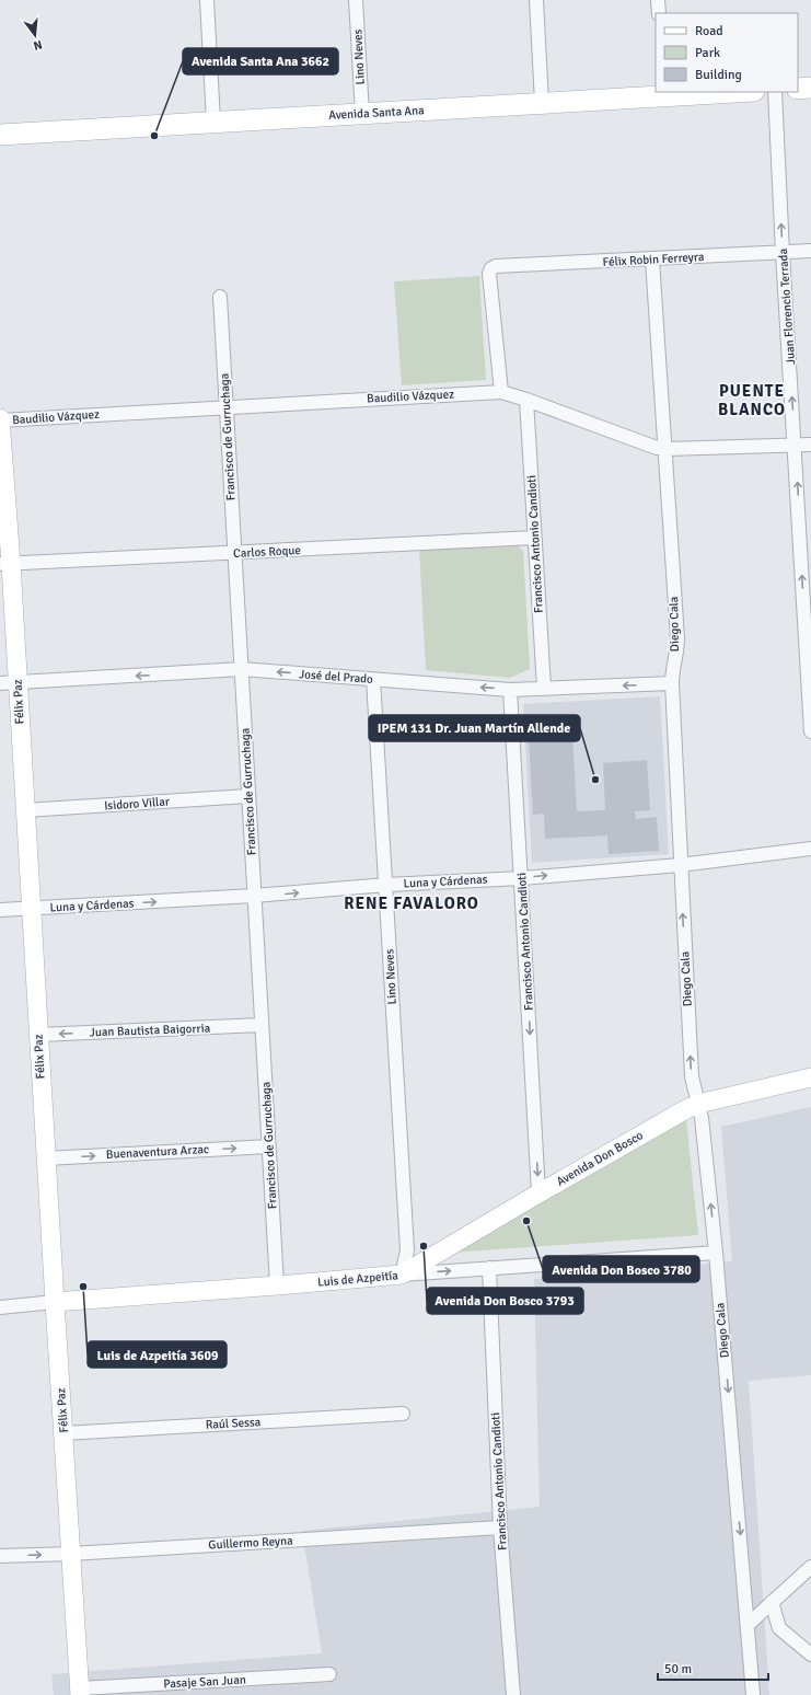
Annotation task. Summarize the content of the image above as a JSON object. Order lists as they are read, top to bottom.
{
  "streets": {
    "main road": [
      "Avenida Santa Ana",
      "Félix Paz",
      "Avenida Don Bosco",
      "Luis de Azpeitía"
    ],
    "street": [
      "Lino Neves",
      "Félix Robin Ferreyra",
      "Juan Florencio Terrada",
      "Baudilio Vázquez",
      "Francisco de Gurruchaga",
      "Francisco Antonio Candioti",
      "Carlos Roque",
      "Diego Cala",
      "José del Prado",
      "Isidoro Villar",
      "Luna y Cárdenas",
      "Juan Bautista Baigorria",
      "Buenaventura Arzac",
      "Raúl Sessa",
      "Guillermo Reyna",
      "Pasaje San Juan"
    ]
  },
  "crossings": [
    ["Lino Neves", "Avenida Santa Ana"],
    ["Lino Neves", "José del Prado"],
    ["Lino Neves", "Luna y Cárdenas"],
    ["Lino Neves", "Avenida Don Bosco"],
    ["Lino Neves", "Luis de Azpeitía"],
    ["Félix Robin Ferreyra", "Juan Florencio Terrada"],
    ["Félix Robin Ferreyra", "Baudilio Vázquez"],
    ["Félix Robin Ferreyra", "Diego Cala"],
    ["Juan Florencio Terrada", "Baudilio Vázquez"],
    ["Baudilio Vázquez", "Francisco de Gurruchaga"],
    ["Baudilio Vázquez", "Francisco Antonio Candioti"],
    ["Baudilio Vázquez", "Diego Cala"],
    ["Baudilio Vázquez", "Félix Paz"],
    ["Francisco de Gurruchaga", "Carlos Roque"],
    ["Francisco de Gurruchaga", "José del Prado"],
    ["Francisco de Gurruchaga", "Isidoro Villar"],
    ["Francisco de Gurruchaga", "Luna y Cárdenas"],
    ["Francisco de Gurruchaga", "Juan Bautista Baigorria"],
    ["Francisco de Gurruchaga", "Buenaventura Arzac"],
    ["Francisco de Gurruchaga", "Luis de Azpeitía"],
    ["Francisco Antonio Candioti", "Carlos Roque"],
    ["Francisco Antonio Candioti", "José del Prado"],
    ["Francisco Antonio Candioti", "Luna y Cárdenas"],
    ["Francisco Antonio Candioti", "Avenida Don Bosco"],
    ["Francisco Antonio Candioti", "Luis de Azpeitía"],
    ["Francisco Antonio Candioti", "Guillermo Reyna"],
    ["Carlos Roque", "Félix Paz"],
    ["Diego Cala", "José del Prado"],
    ["Diego Cala", "Luna y Cárdenas"],
    ["Diego Cala", "Avenida Don Bosco"],
    ["Diego Cala", "Luis de Azpeitía"],
    ["José del Prado", "Félix Paz"],
    ["Félix Paz", "Isidoro Villar"],
    ["Félix Paz", "Luna y Cárdenas"],
    ["Félix Paz", "Juan Bautista Baigorria"],
    ["Félix Paz", "Buenaventura Arzac"],
    ["Félix Paz", "Luis de Azpeitía"],
    ["Félix Paz", "Raúl Sessa"],
    ["Félix Paz", "Guillermo Reyna"],
    ["Félix Paz", "Pasaje San Juan"],
    ["Avenida Don Bosco", "Luis de Azpeitía"]
  ],
  "one_way": [
    "Juan Florencio Terrada",
    "José del Prado",
    "Luna y Cárdenas",
    "Juan Bautista Baigorria",
    "Buenaventura Arzac"
  ],
  "districts": ["PUENTE BLANCO", "RENE FAVALORO"],
  "places": [
    "Avenida Santa Ana 3662",
    "IPEM 131 Dr. Juan Martín Allende",
    "Avenida Don Bosco 3780",
    "Avenida Don Bosco 3793",
    "Luis de Azpeitía 3609"
  ],
  "legend": ["Road", "Park", "Building"],
  "scale_bar": "50 m",
  "north": "bottom"
}
